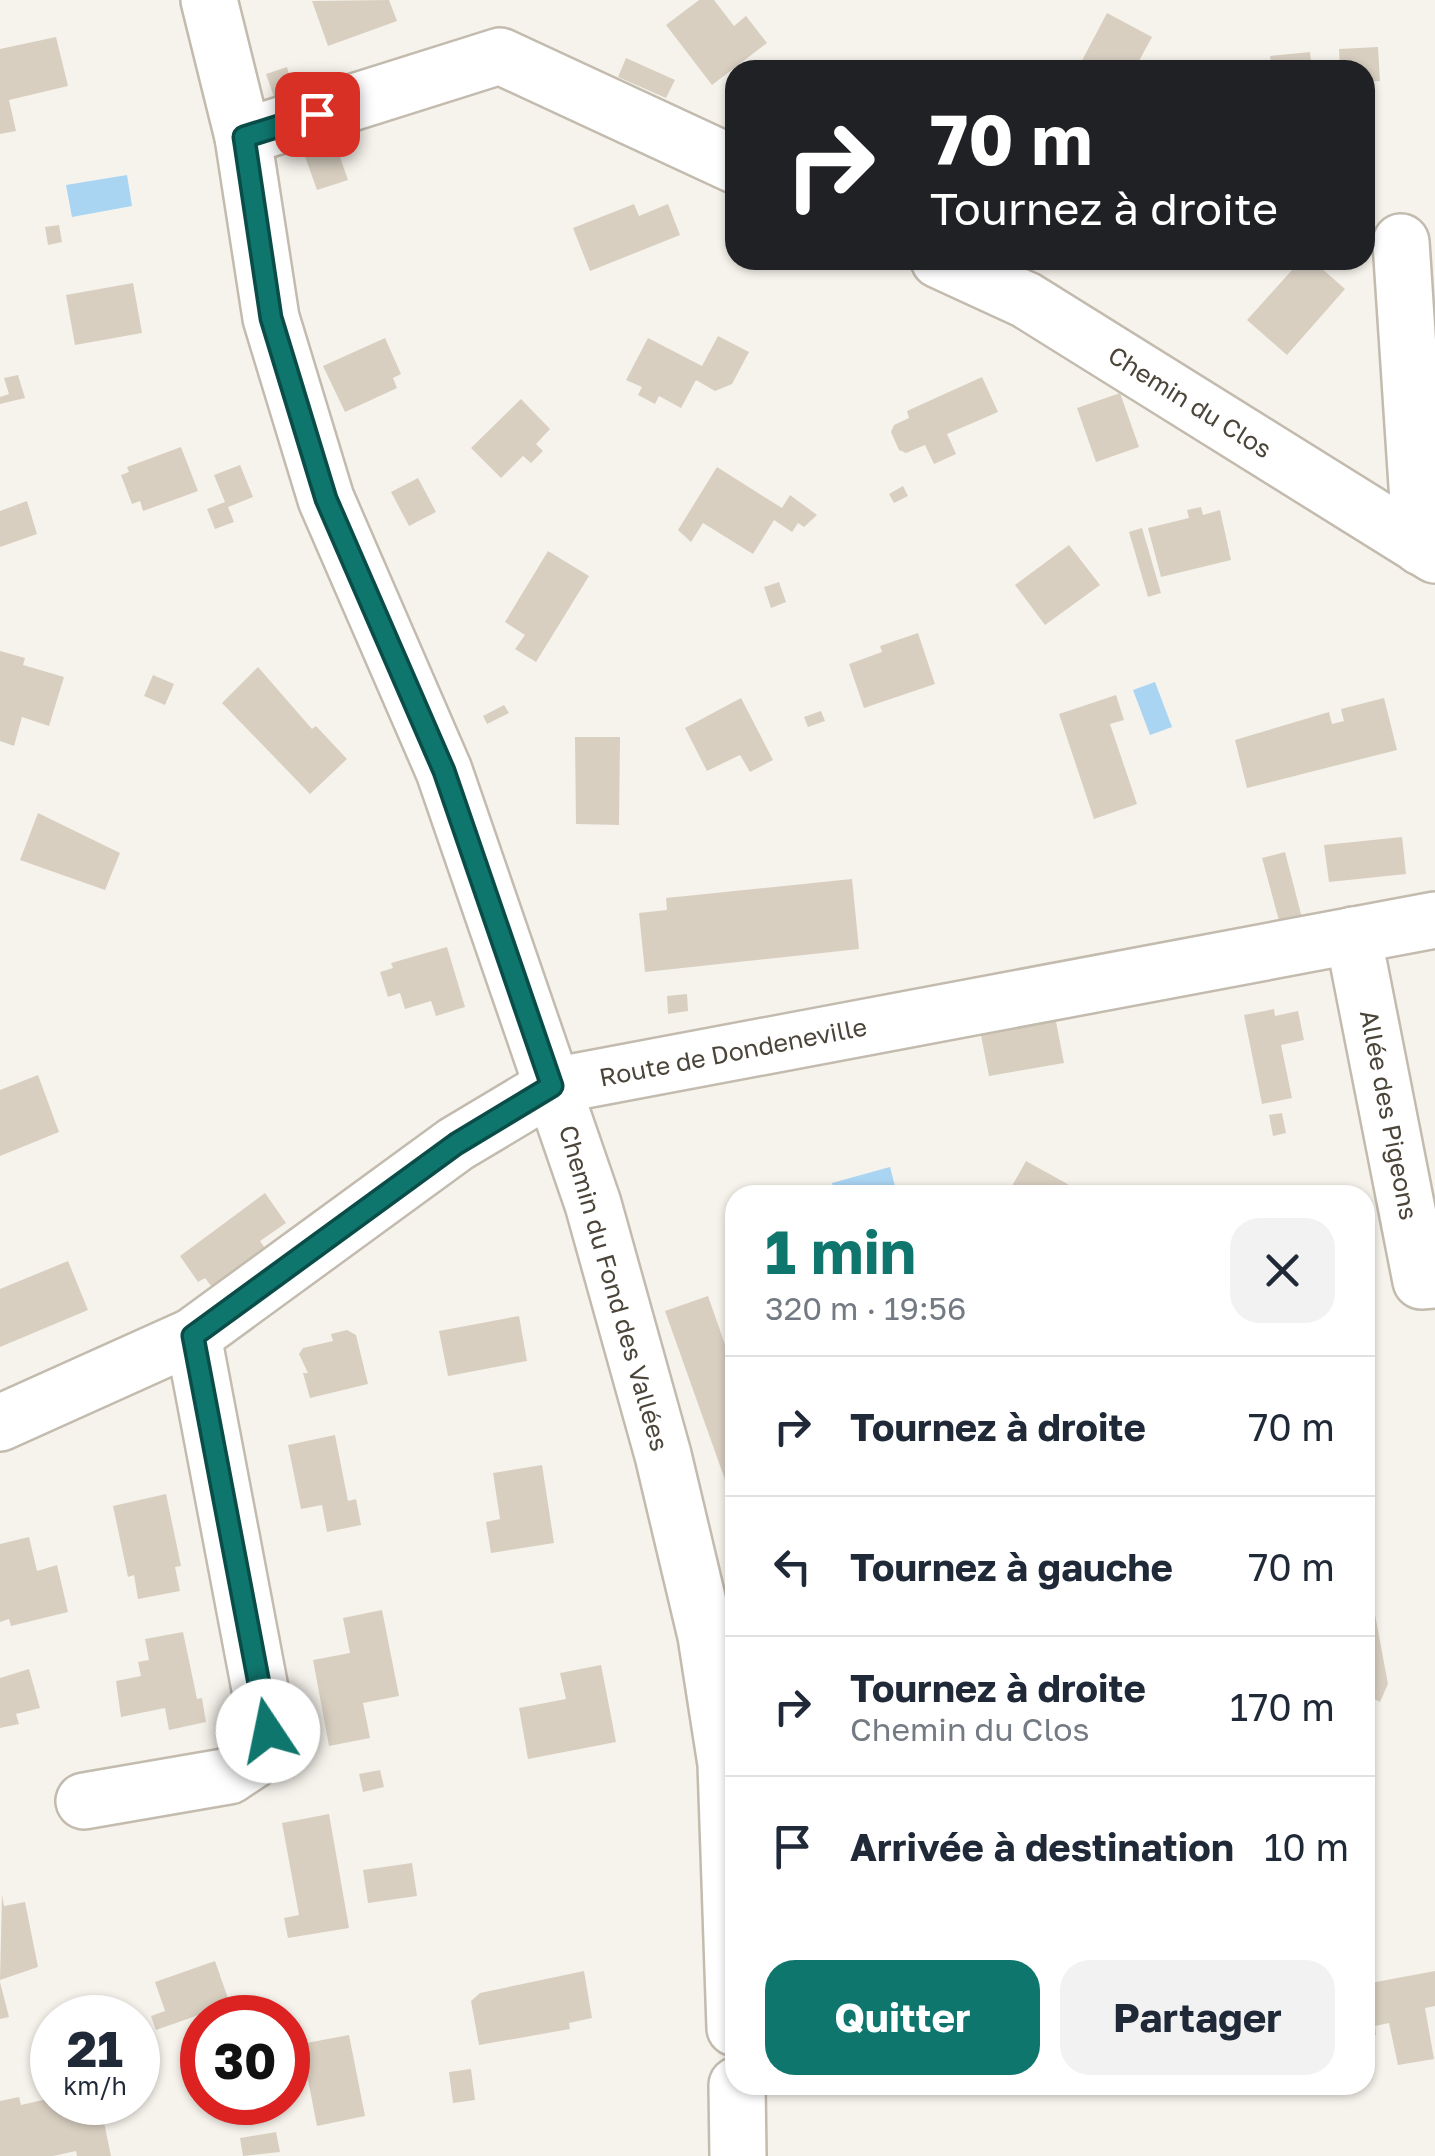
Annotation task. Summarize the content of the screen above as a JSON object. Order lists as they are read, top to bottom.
{
  "streets": {
    "street": [
      "Chemin du Clos",
      "Route de Dondeneville",
      "Allée des Pigeons",
      "Chemin du Fond des Vallées"
    ]
  },
  "crossings": [
    ["Route de Dondeneville", "Allée des Pigeons"],
    ["Route de Dondeneville", "Chemin du Fond des Vallées"]
  ],
  "page": {
    "turn": ["70 m", "Tournez à droite"],
    "heading": ["1 min", "320 m · 19:56"],
    "list": [
      {
        "name": "Tournez à droite",
        "value": "70 m"
      },
      {
        "name": "Tournez à gauche",
        "value": "70 m"
      },
      {
        "name": "Tournez à droite",
        "note": "Chemin du Clos",
        "value": "170 m"
      },
      {
        "name": "Arrivée à destination",
        "value": "10 m"
      }
    ],
    "buttons": ["Quitter", "Partager"],
    "speed": "21 km/h",
    "limit": "30"
  }
}
